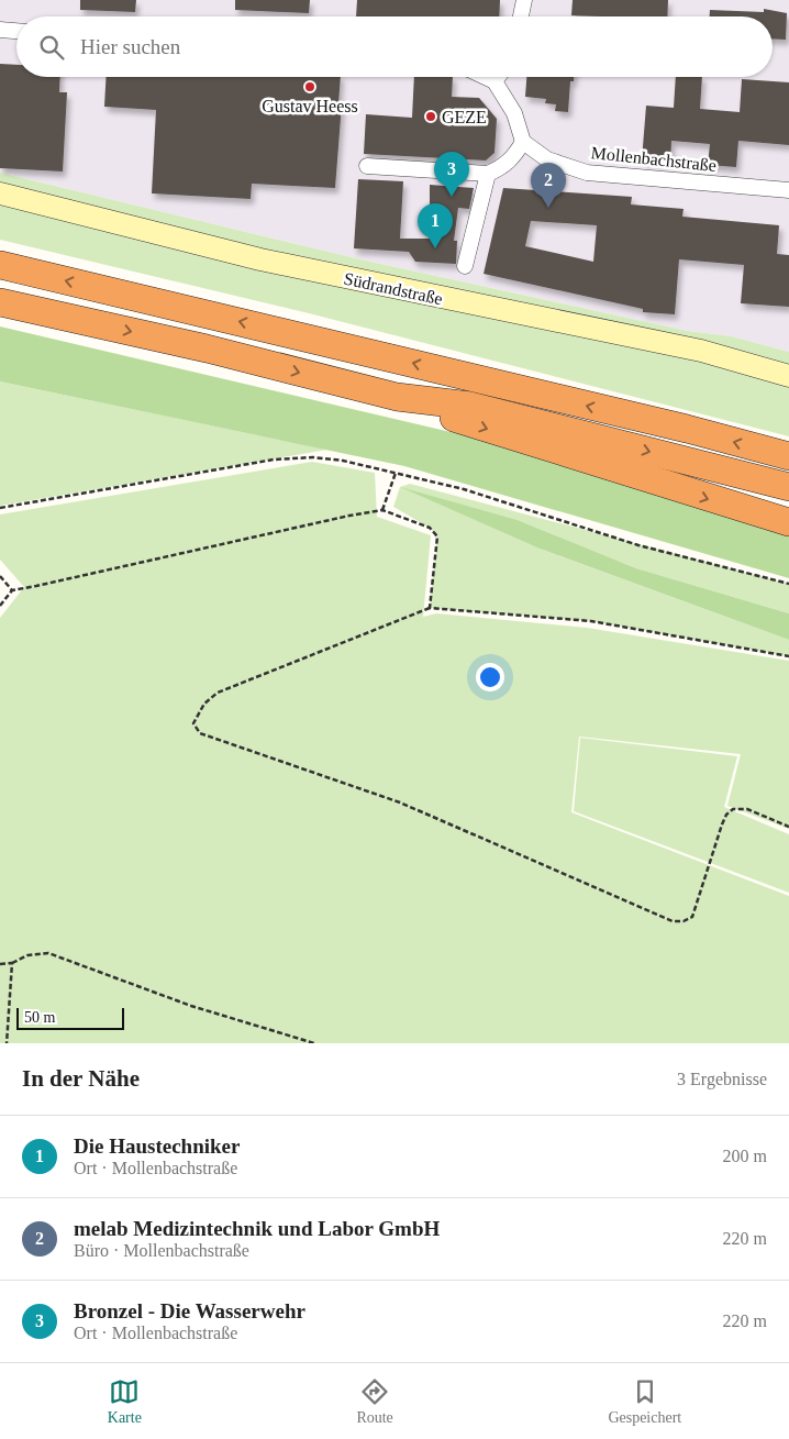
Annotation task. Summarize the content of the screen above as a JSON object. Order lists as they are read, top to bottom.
{
  "streets": {
    "main road": ["Südrandstraße"],
    "street": ["Mollenbachstraße"]
  },
  "places": ["Gustav Heess", "GEZE"],
  "scale_bar": "50 m",
  "page": {
    "search": "Hier suchen",
    "pins": ["3", "2", "1"],
    "scale": "50 m",
    "heading": ["In der Nähe", "3 Ergebnisse"],
    "list": [
      {
        "mark": "1",
        "name": "Die Haustechniker",
        "note": "Ort · Mollenbachstraße",
        "value": "200 m"
      },
      {
        "mark": "2",
        "name": "melab Medizintechnik und Labor GmbH",
        "note": "Büro · Mollenbachstraße",
        "value": "220 m"
      },
      {
        "mark": "3",
        "name": "Bronzel - Die Wasserwehr",
        "note": "Ort · Mollenbachstraße",
        "value": "220 m"
      }
    ],
    "nav": ["Karte", "Route", "Gespeichert"]
  }
}
